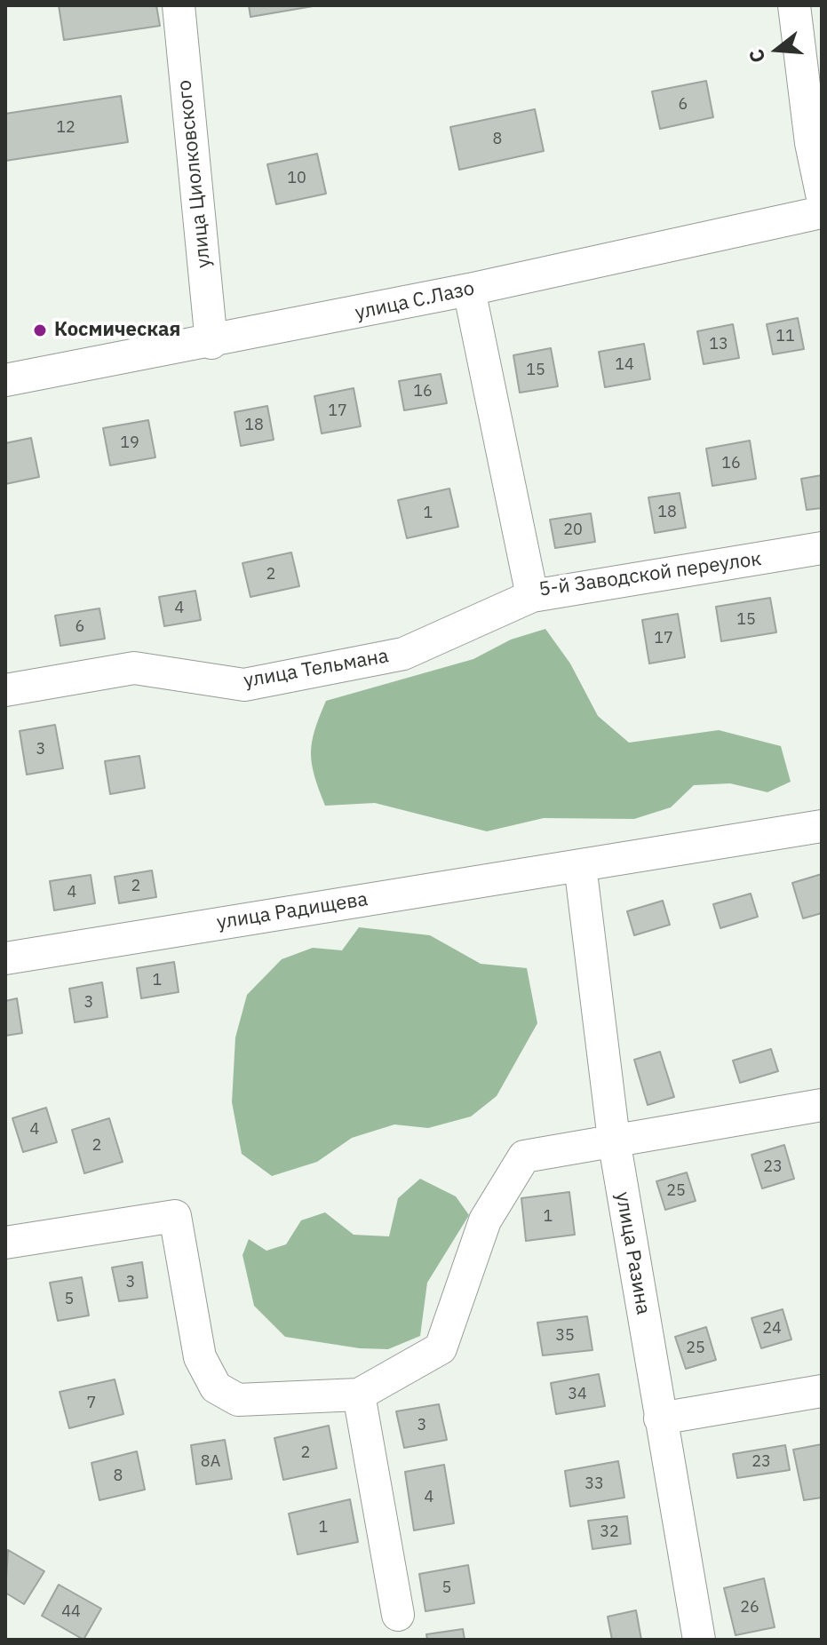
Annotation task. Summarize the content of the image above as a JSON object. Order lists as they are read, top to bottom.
{
  "streets": {
    "street": [
      "улица Циолковского",
      "улица С.Лазо",
      "5-й Заводской переулок",
      "улица Тельмана",
      "улица Радищева",
      "улица Разина"
    ]
  },
  "crossings": [
    ["улица Циолковского", "улица С.Лазо"],
    ["улица С.Лазо", "5-й Заводской переулок"],
    ["5-й Заводской переулок", "улица Тельмана"],
    ["улица Радищева", "улица Разина"]
  ],
  "places": ["Космическая"],
  "house_numbers": [
    "6",
    "12",
    "8",
    "10",
    "11",
    "13",
    "14",
    "15",
    "16",
    "17",
    "18",
    "19",
    "16",
    "18",
    "1",
    "20",
    "2",
    "4",
    "15",
    "6",
    "17",
    "3",
    "2",
    "4",
    "1",
    "3",
    "4",
    "2",
    "23",
    "25",
    "1",
    "3",
    "5",
    "24",
    "35",
    "25",
    "34",
    "7",
    "3",
    "2",
    "8А",
    "23",
    "8",
    "33",
    "4",
    "1",
    "32",
    "5",
    "26",
    "44"
  ],
  "north": "left"
}
